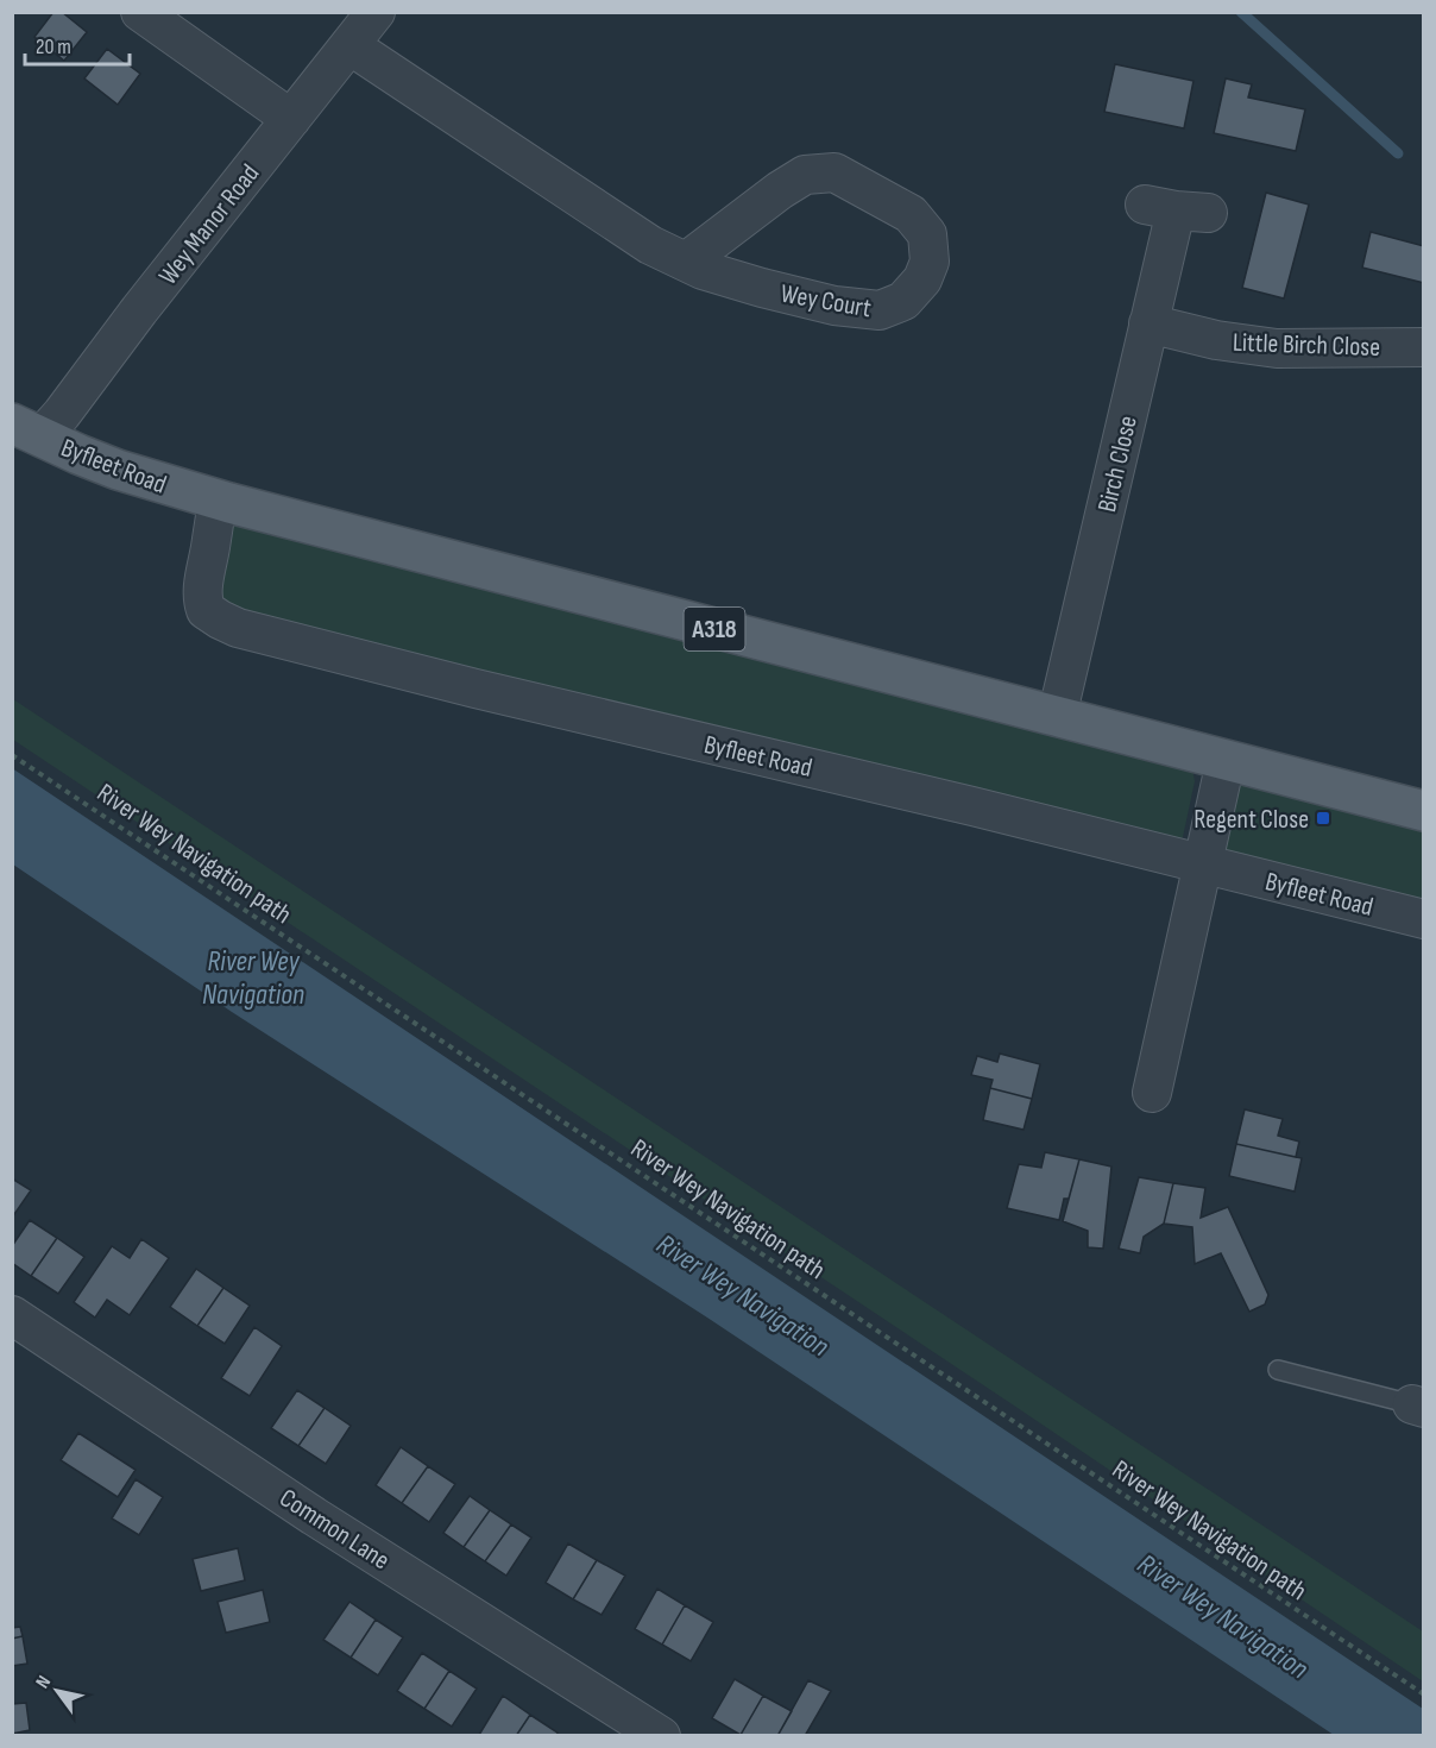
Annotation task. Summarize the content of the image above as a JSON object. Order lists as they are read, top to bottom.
{
  "streets": {
    "main road": ["Byfleet Road", "A318"],
    "street": [
      "Wey Manor Road",
      "Wey Court",
      "Little Birch Close",
      "Birch Close",
      "Common Lane"
    ],
    "path": ["River Wey Navigation path"]
  },
  "crossings": [
    ["Wey Manor Road", "Wey Court"],
    ["Wey Manor Road", "Byfleet Road"],
    ["Little Birch Close", "Birch Close"],
    ["Birch Close", "Byfleet Road"]
  ],
  "water": ["River Wey Navigation"],
  "places": {
    "transit": ["Regent Close"]
  },
  "scale_bar": "20 m",
  "north": "top left"
}
